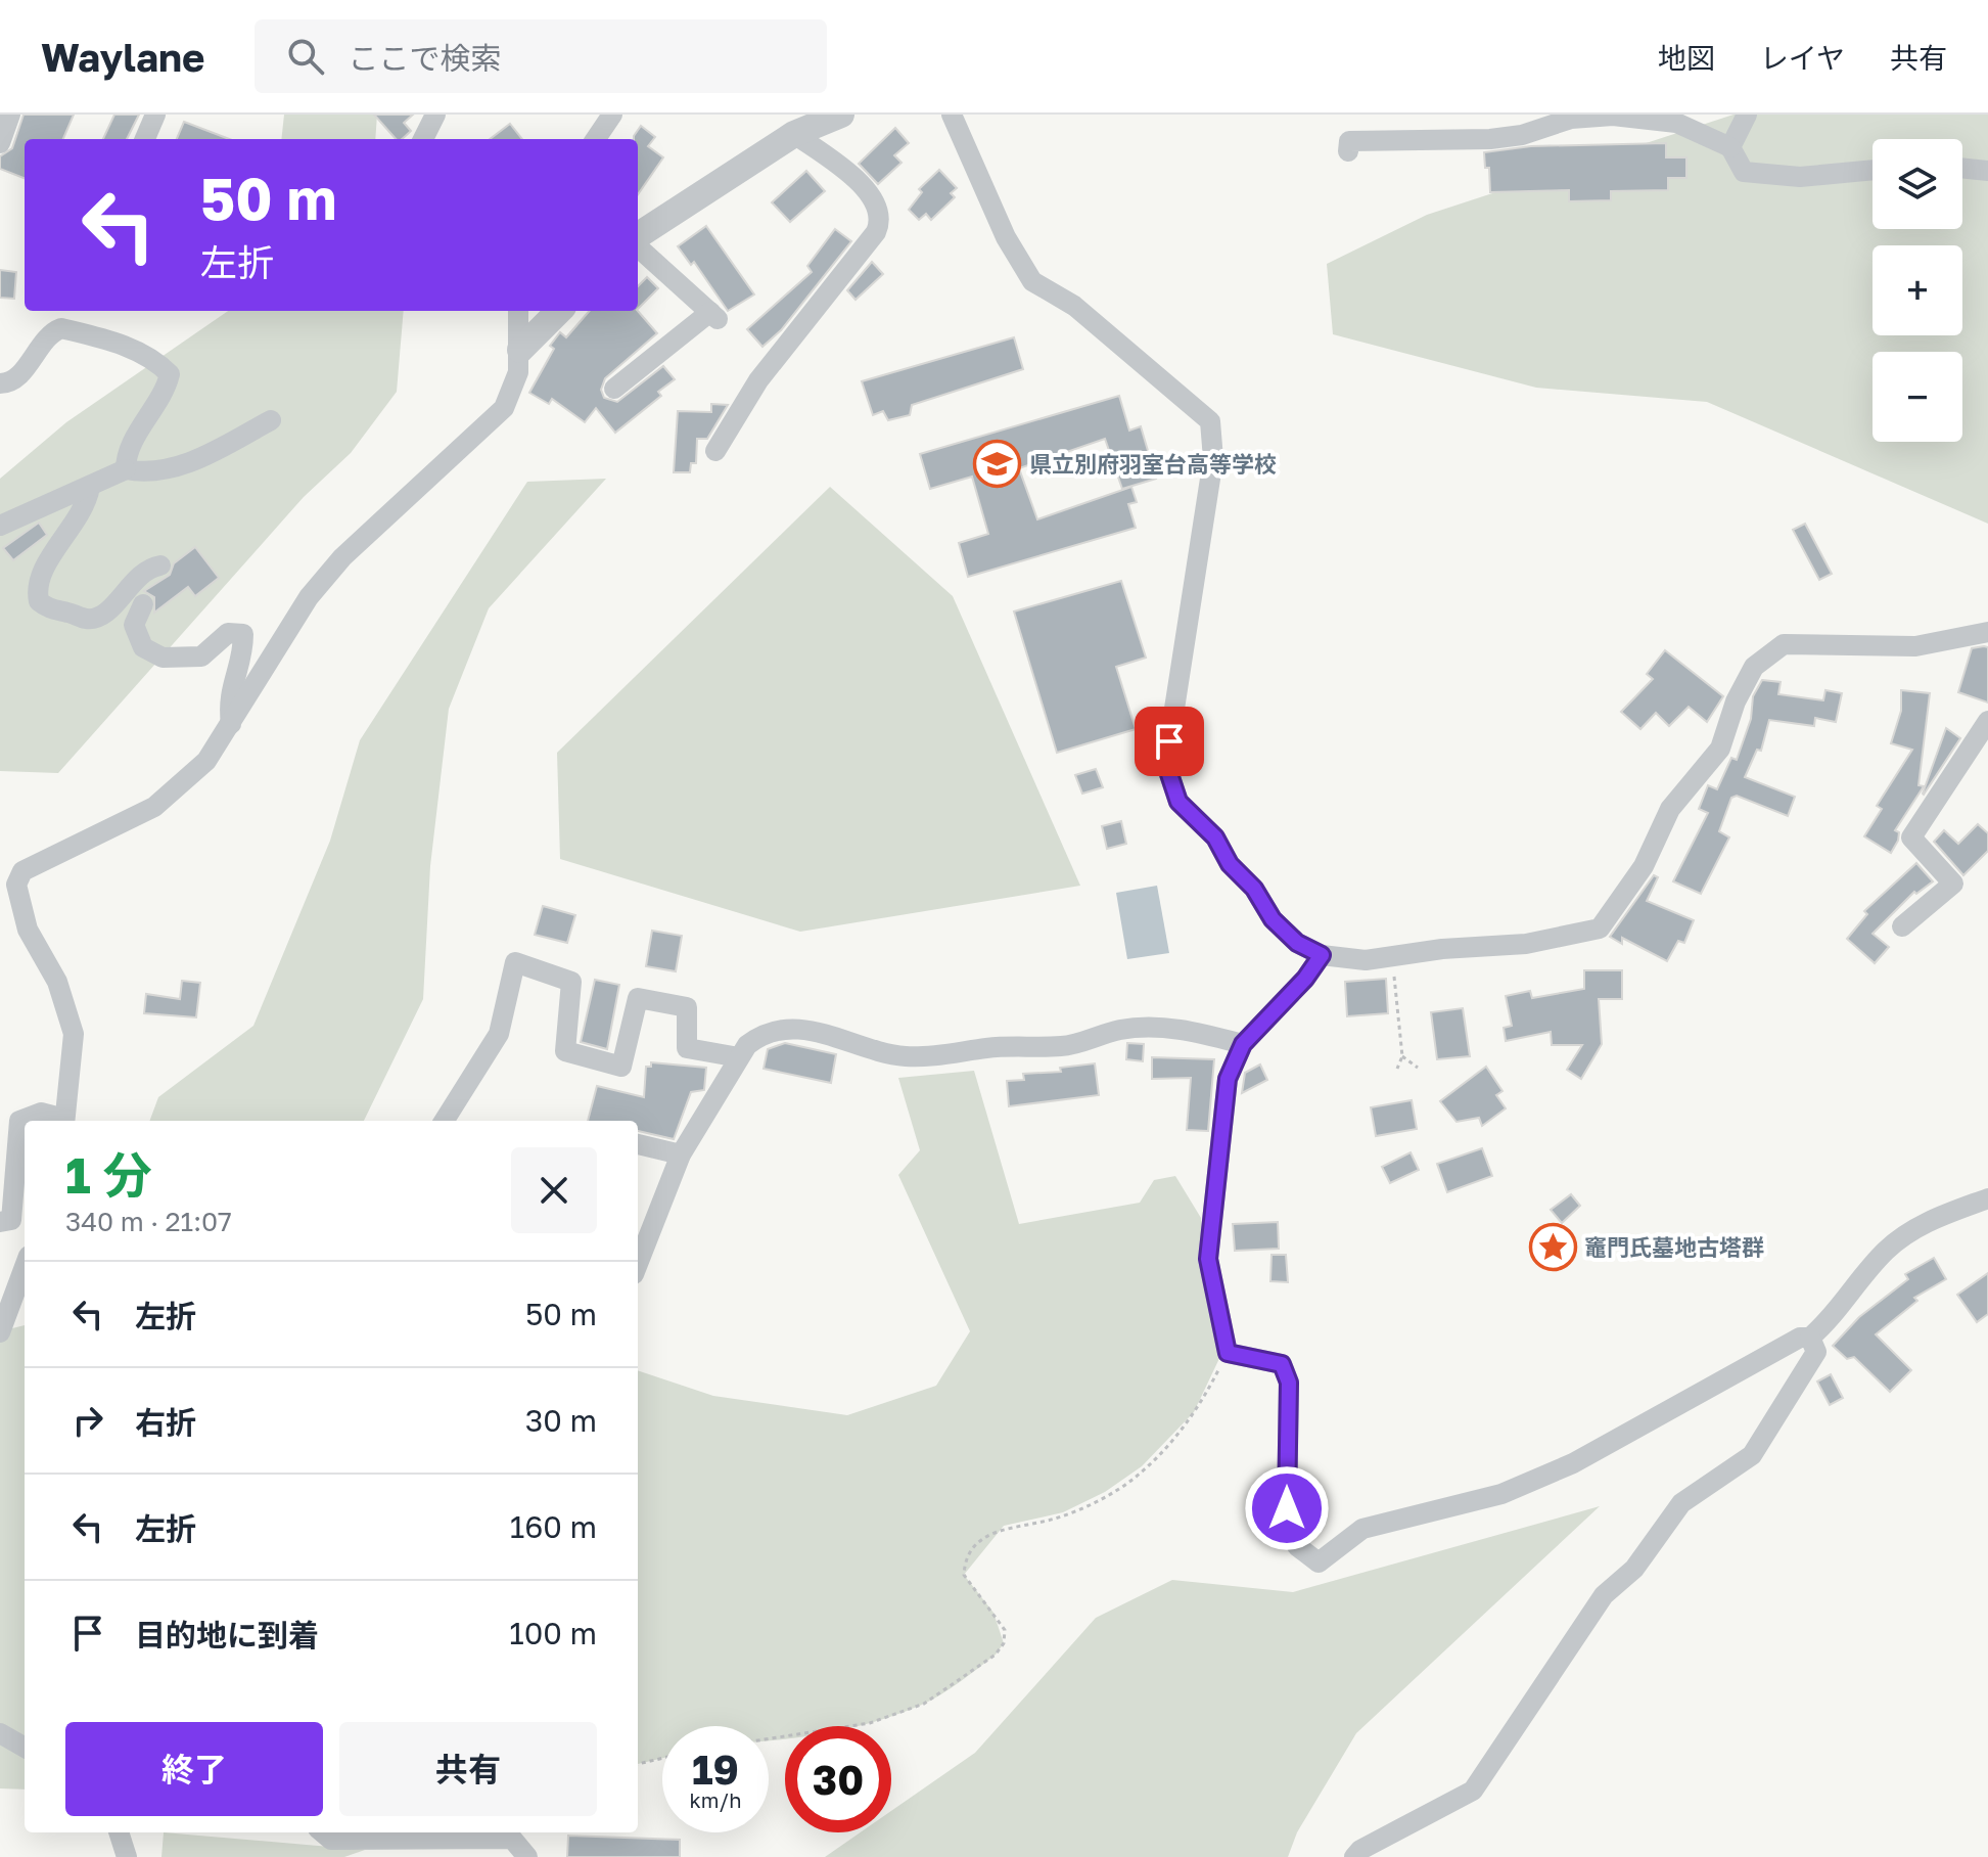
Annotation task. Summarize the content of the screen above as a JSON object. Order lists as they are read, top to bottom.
{
  "places": {
    "school or university": ["県立別府羽室台高等学校"],
    "place": ["竈門氏墓地古塔群"]
  },
  "page": {
    "header": "Waylane",
    "search": "ここで検索",
    "nav": ["地図", "レイヤ", "共有"],
    "map_buttons": ["+", "−"],
    "turn": ["50 m", "左折"],
    "heading": ["1 分", "340 m · 21:07"],
    "list": [
      {
        "name": "左折",
        "value": "50 m"
      },
      {
        "name": "右折",
        "value": "30 m"
      },
      {
        "name": "左折",
        "value": "160 m"
      },
      {
        "name": "目的地に到着",
        "value": "100 m"
      }
    ],
    "buttons": ["終了", "共有"],
    "speed": "19 km/h",
    "limit": "30"
  }
}
